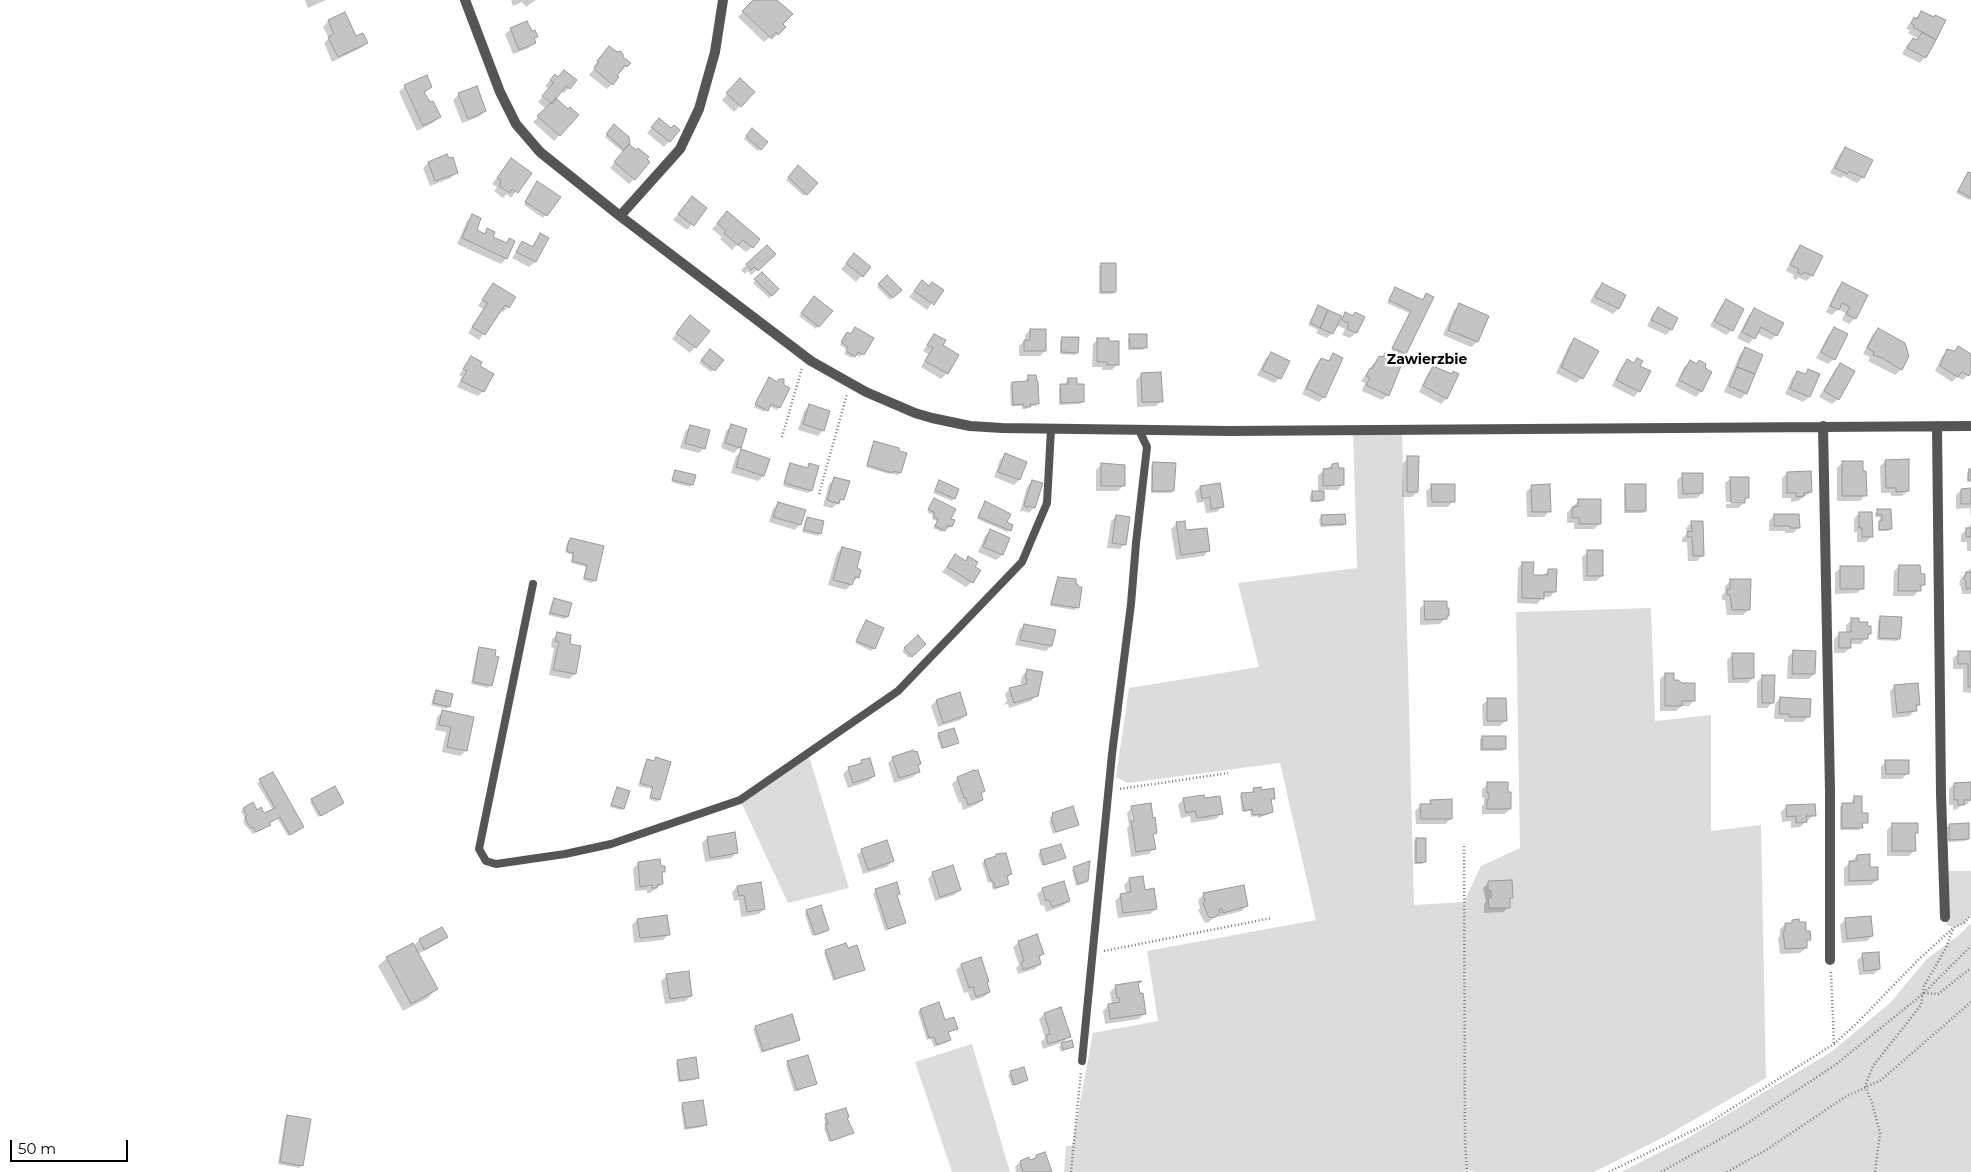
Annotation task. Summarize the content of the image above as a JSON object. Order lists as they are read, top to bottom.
{
  "districts": ["Zawierzbie"],
  "scale_bar": "50 m"
}
